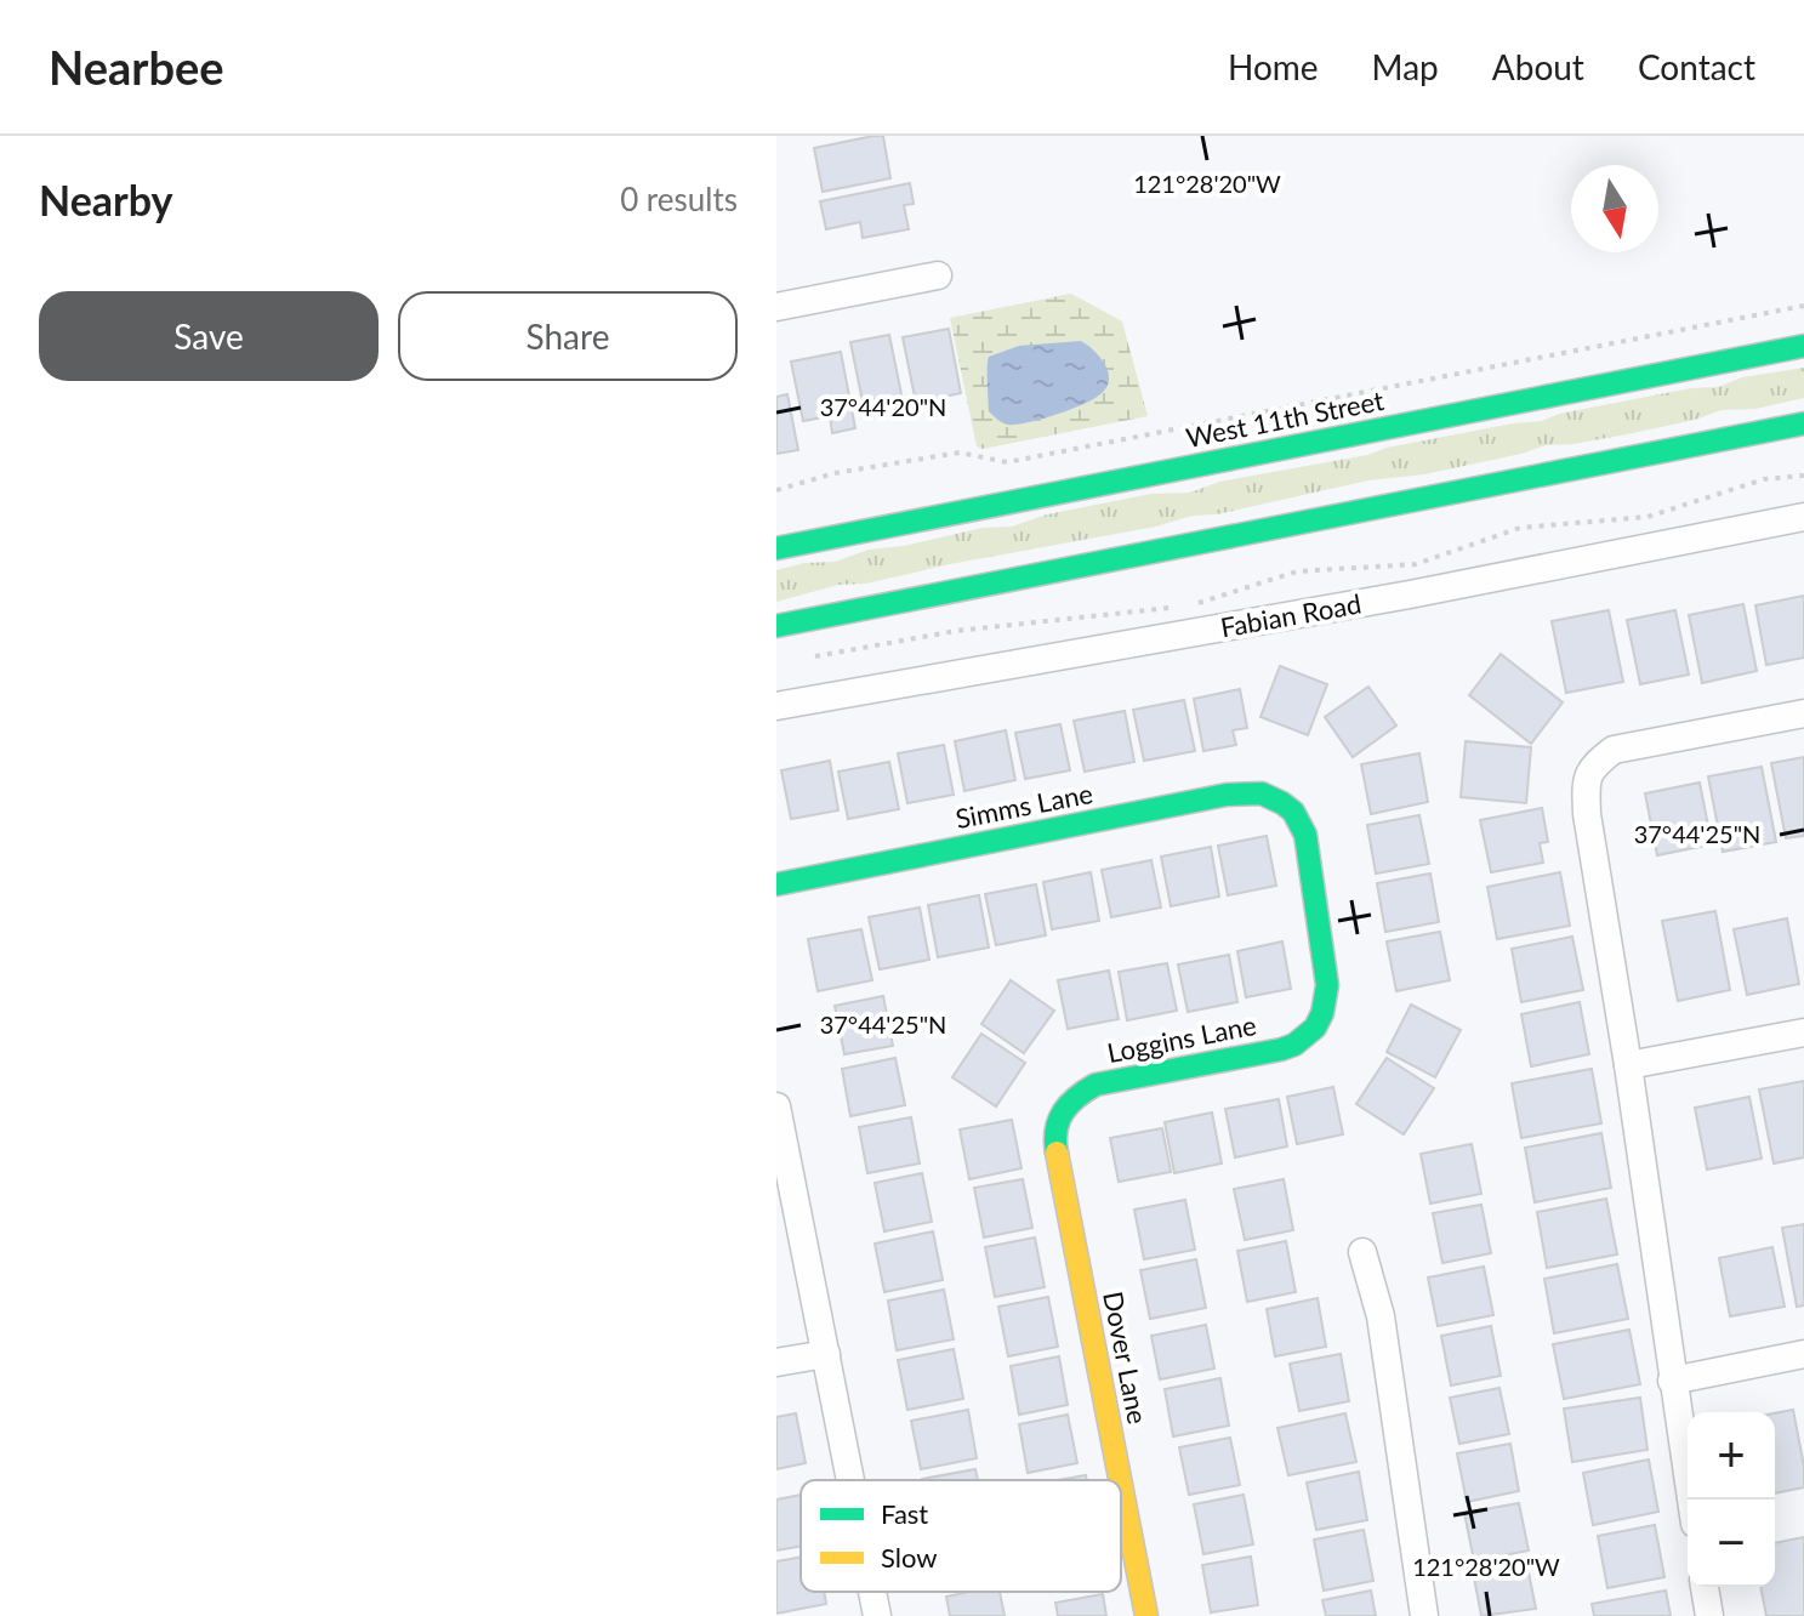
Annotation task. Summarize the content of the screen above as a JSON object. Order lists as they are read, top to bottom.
{
  "streets": {
    "main road": [
      "West 11th Street",
      "Simms Lane",
      "Loggins Lane",
      "Dover Lane"
    ],
    "street": ["Fabian Road"]
  },
  "crossings": [
    ["Simms Lane", "Loggins Lane"],
    ["Loggins Lane", "Dover Lane"]
  ],
  "legend": ["Fast", "Slow"],
  "north": "bottom",
  "page": {
    "header": "Nearbee",
    "nav": [
      "Home",
      "Map",
      "About",
      "Contact"
    ],
    "heading": ["Nearby", "0 results"],
    "buttons": ["Save", "Share"],
    "map_buttons": ["+", "−"]
  },
  "coordinates": ["121°28'20\"W", "37°44'20\"N", "37°44'25\"N"]
}
